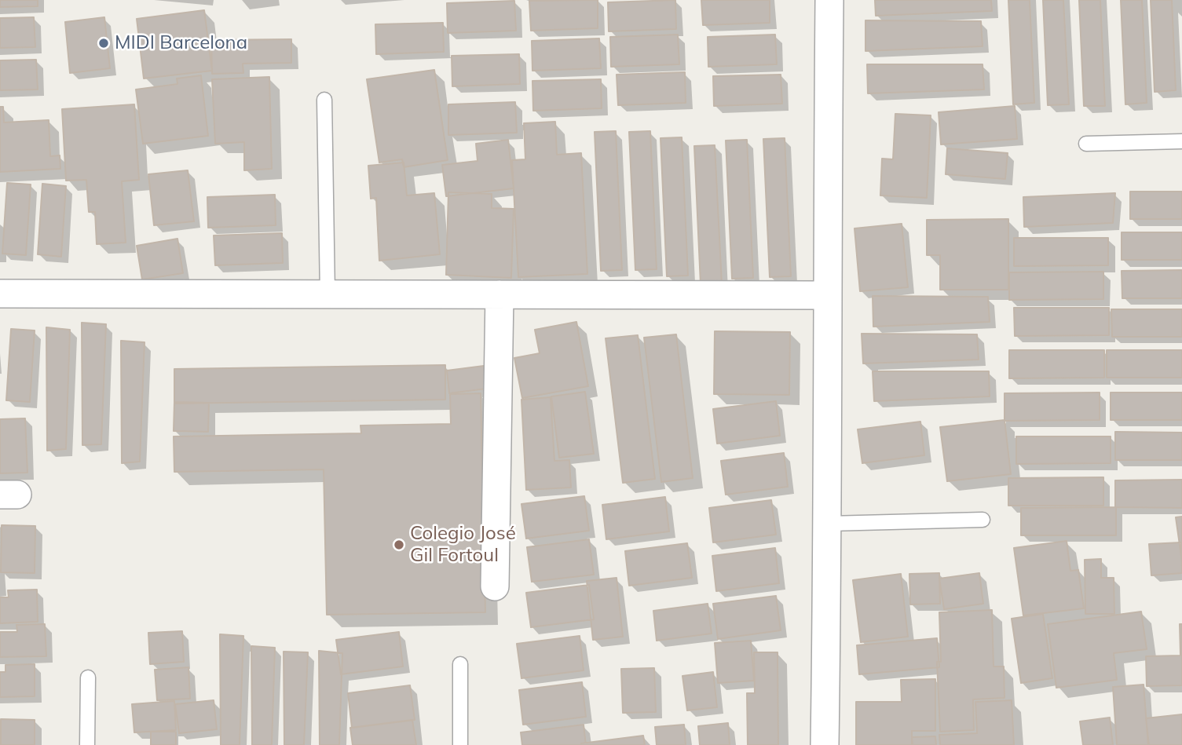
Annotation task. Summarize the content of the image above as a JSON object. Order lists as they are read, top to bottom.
{
  "places": ["MIDI Barcelona", "Colegio José Gil Fortoul"]
}
